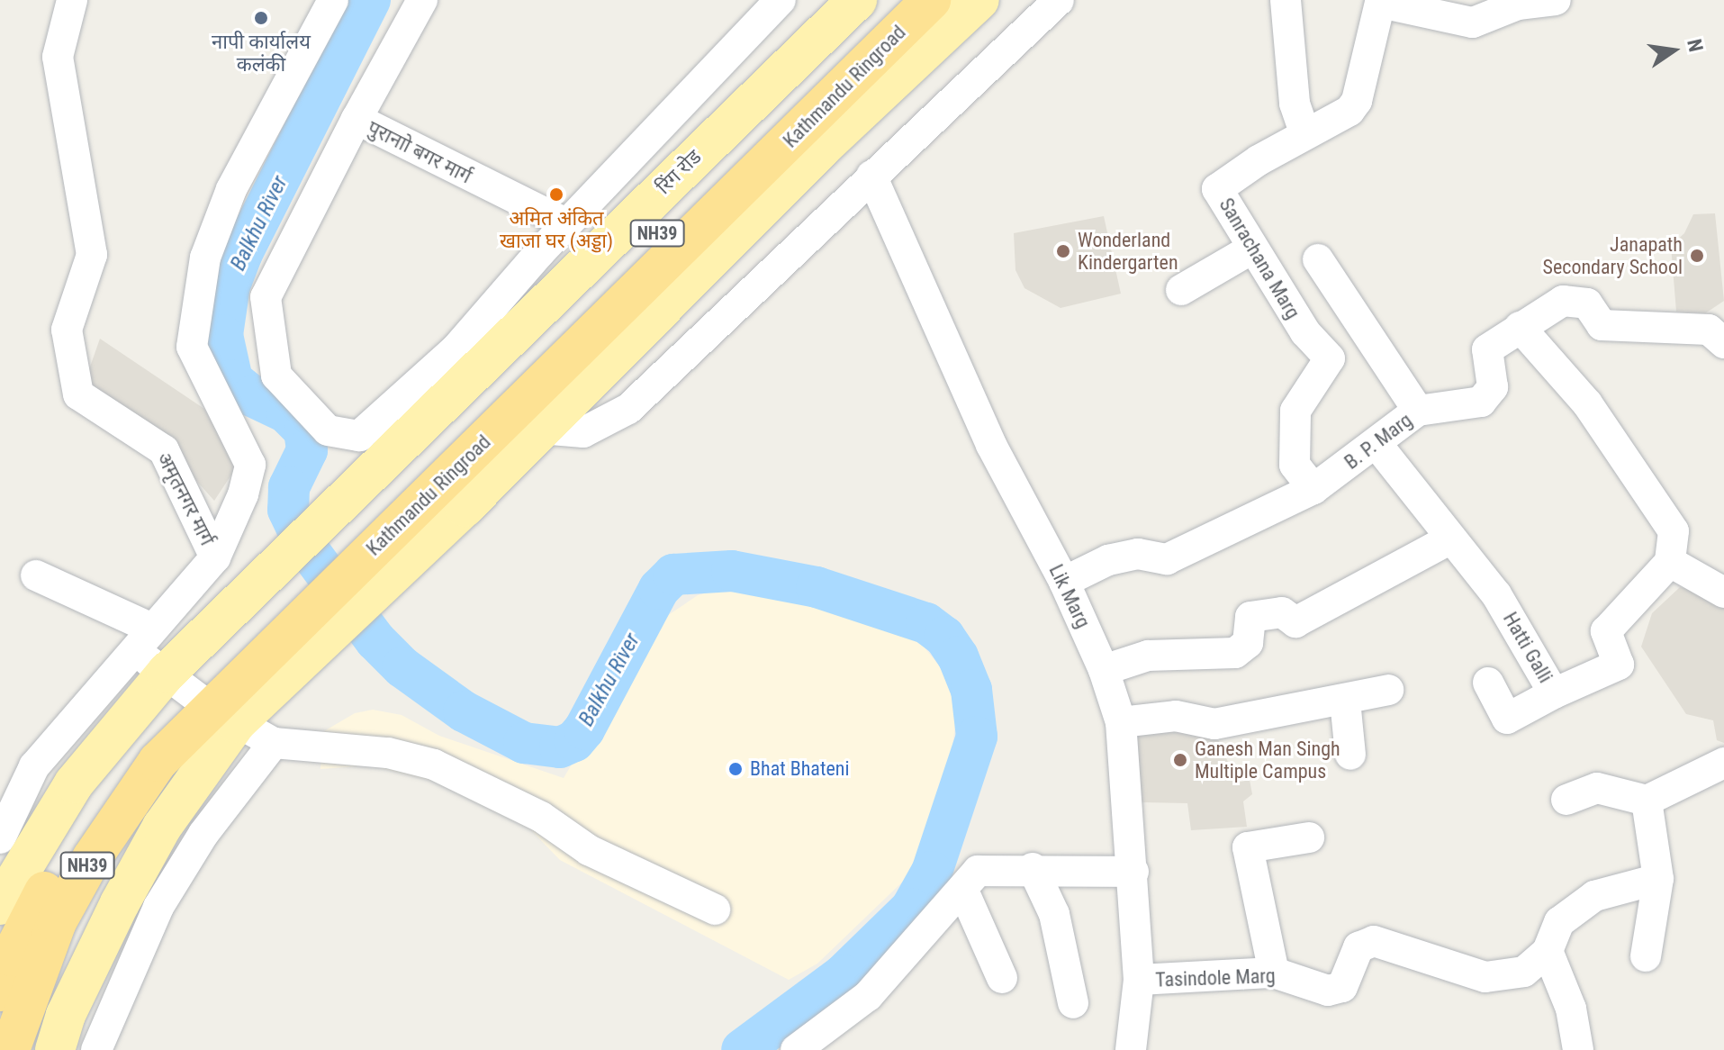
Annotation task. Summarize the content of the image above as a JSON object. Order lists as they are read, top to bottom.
{
  "streets": {
    "highway": ["Kathmandu Ringroad", "NH39"],
    "main road": ["रिंग रोड"],
    "street": [
      "पुरानाो बगर मार्ग",
      "Sanrachana Marg",
      "B. P. Marg",
      "अमृतनगर मार्ग",
      "Lik Marg",
      "Hatti Galli",
      "Tasindole Marg"
    ]
  },
  "crossings": [
    ["Kathmandu Ringroad", "रिंग रोड"],
    ["Sanrachana Marg", "B. P. Marg"],
    ["B. P. Marg", "Lik Marg"],
    ["B. P. Marg", "Hatti Galli"],
    ["Lik Marg", "Tasindole Marg"]
  ],
  "water": ["Balkhu River"],
  "places": [
    "नापी कार्यालय कलंकी",
    "अमित अंकित खाजा घर (अड्डा)",
    "Wonderland Kindergarten",
    "Janapath Secondary School",
    "Ganesh Man Singh Multiple Campus",
    "Bhat Bhateni"
  ],
  "north": "right"
}
